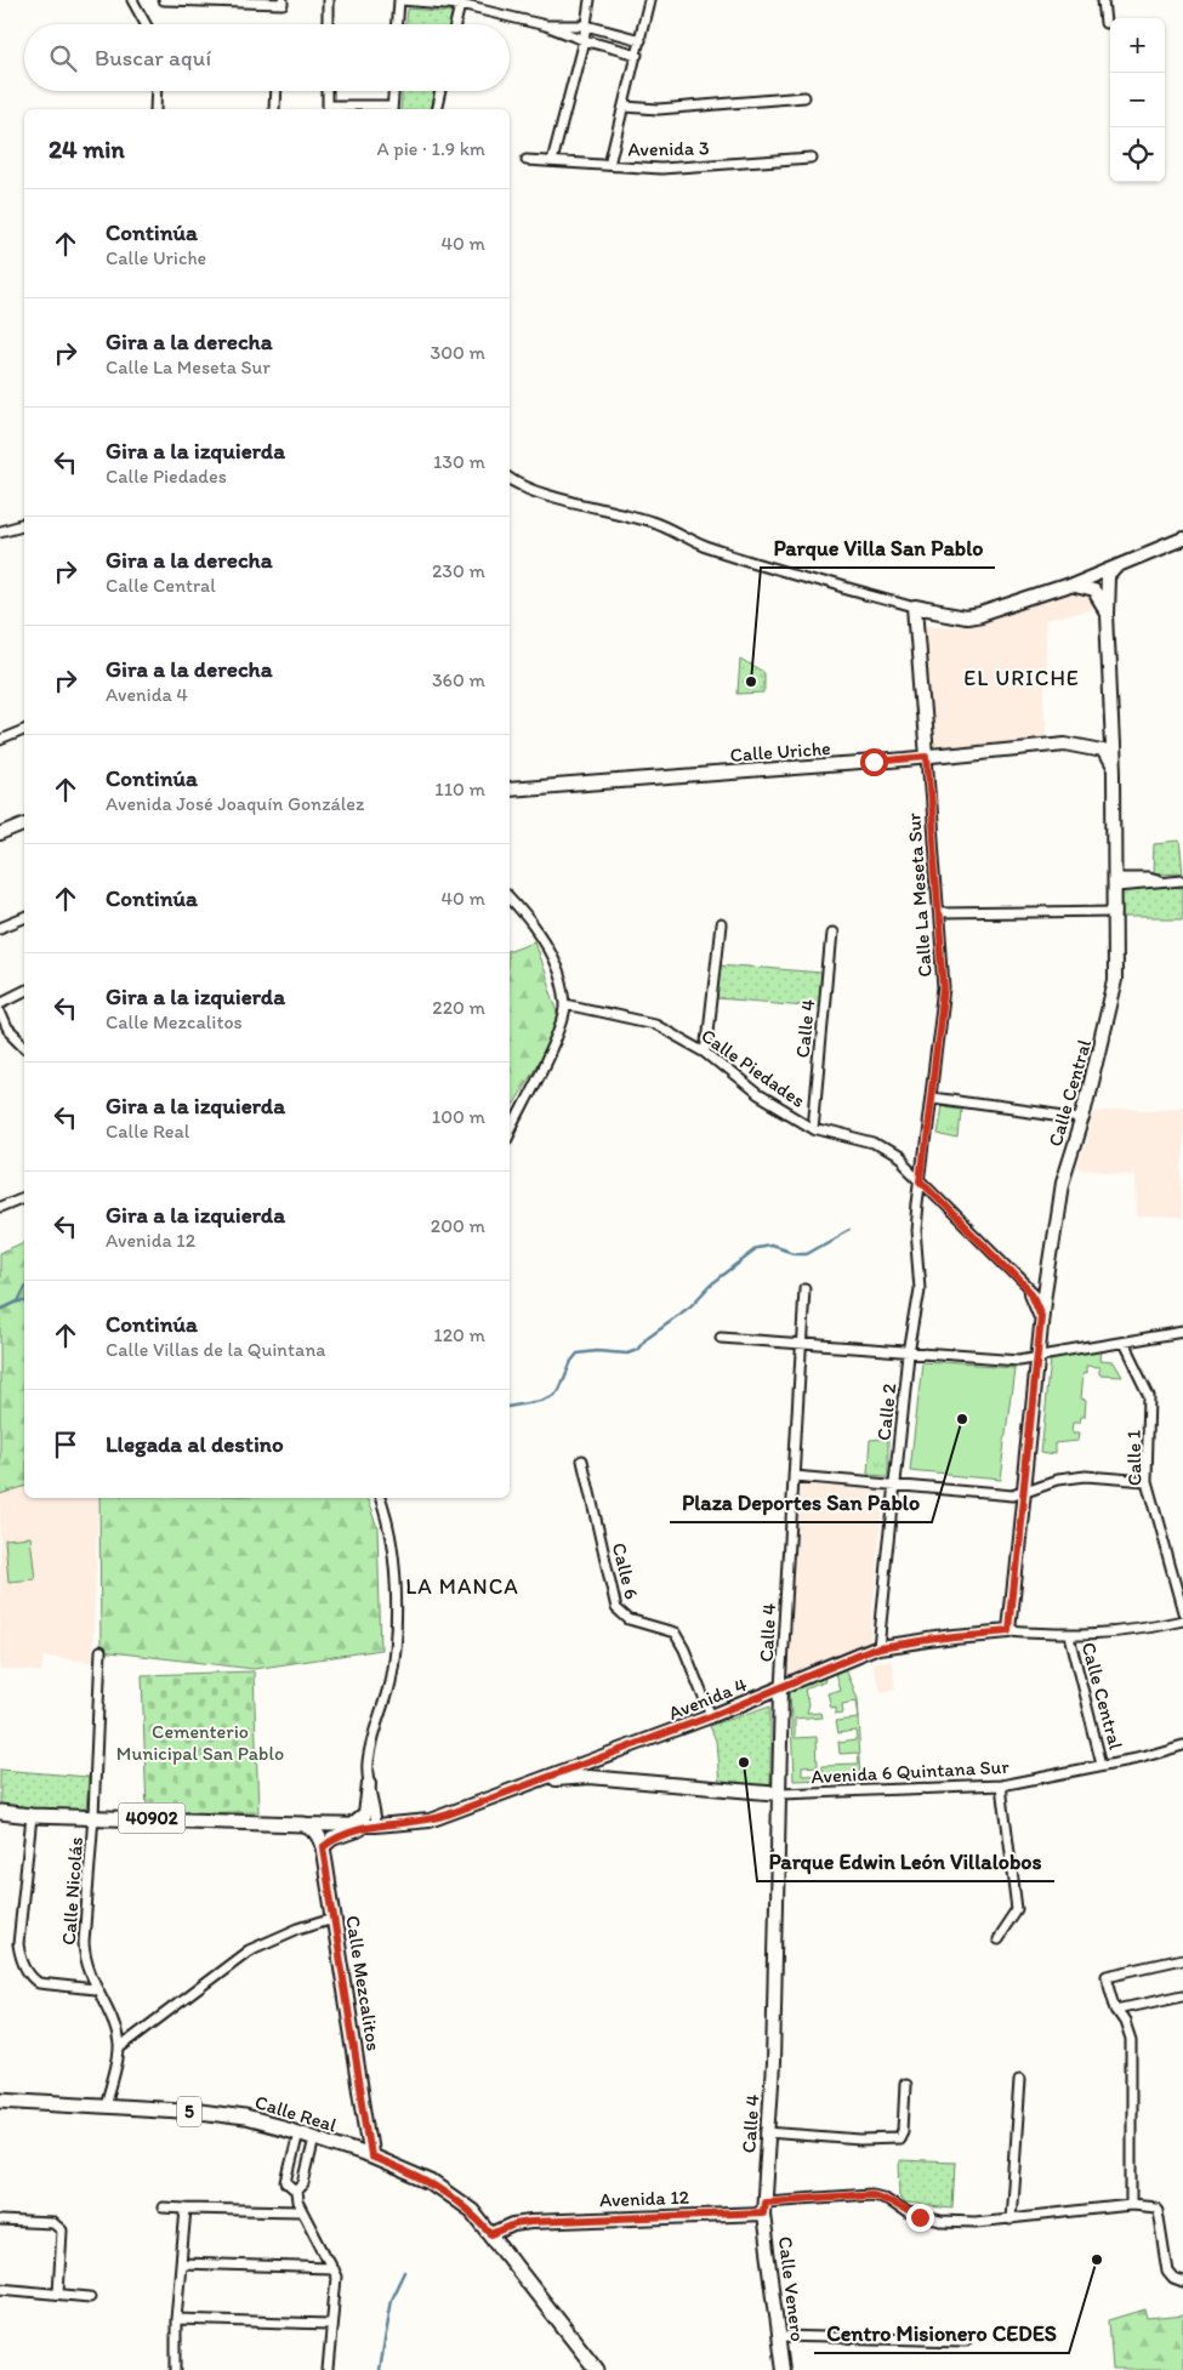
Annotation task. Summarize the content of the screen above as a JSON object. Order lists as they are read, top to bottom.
{
  "streets": {
    "main road": [
      "Calle Uriche",
      "Calle La Meseta Sur",
      "Calle 4",
      "Calle Central",
      "Avenida 4",
      "40902",
      "Calle Mezcalitos",
      "5",
      "Calle Real",
      "Avenida 12",
      "Calle Venero"
    ],
    "street": [
      "Avenida 3",
      "Calle Piedades",
      "Calle 2",
      "Calle 1",
      "Calle 6",
      "Avenida 6 Quintana Sur",
      "Calle Nicolás"
    ]
  },
  "crossings": [
    ["Calle Uriche", "Calle La Meseta Sur"],
    ["Calle Uriche", "Calle Central"],
    ["Calle La Meseta Sur", "Calle Piedades"],
    ["Calle La Meseta Sur", "Calle 2"],
    ["Calle 4", "Calle Piedades"],
    ["Calle 4", "Avenida 4"],
    ["Calle 4", "Avenida 6 Quintana Sur"],
    ["Calle 4", "40902"],
    ["Calle 4", "Avenida 12"],
    ["Calle 4", "Calle Venero"],
    ["Calle Piedades", "Calle Central"],
    ["Calle Piedades", "Calle 2"],
    ["Calle Central", "Avenida 4"],
    ["Calle Central", "Avenida 6 Quintana Sur"],
    ["Calle 2", "Avenida 4"],
    ["Calle 6", "Avenida 4"],
    ["Avenida 4", "40902"],
    ["Avenida 6 Quintana Sur", "40902"],
    ["40902", "Calle Nicolás"],
    ["40902", "Calle Mezcalitos"],
    ["Calle Mezcalitos", "Calle Real"],
    ["Calle Real", "Avenida 12"],
    ["Avenida 12", "Calle Venero"]
  ],
  "districts": ["EL URICHE", "LA MANCA"],
  "parks": ["Cementerio Municipal San Pablo"],
  "places": [
    "Parque Villa San Pablo",
    "Plaza Deportes San Pablo",
    "Parque Edwin León Villalobos",
    "Centro Misionero CEDES"
  ],
  "page": {
    "map_buttons": ["+", "−"],
    "search": "Buscar aquí",
    "heading": ["24 min", "A pie · 1.9 km"],
    "list": [
      ["Continúa", "Calle Uriche", "40 m"],
      ["Gira a la derecha", "Calle La Meseta Sur", "300 m"],
      ["Gira a la izquierda", "Calle Piedades", "130 m"],
      ["Gira a la derecha", "Calle Central", "230 m"],
      ["Gira a la derecha", "Avenida 4", "360 m"],
      ["Continúa", "Avenida José Joaquín González", "110 m"],
      ["Continúa", "40 m"],
      ["Gira a la izquierda", "Calle Mezcalitos", "220 m"],
      ["Gira a la izquierda", "Calle Real", "100 m"],
      ["Gira a la izquierda", "Avenida 12", "200 m"],
      ["Continúa", "Calle Villas de la Quintana", "120 m"],
      "Llegada al destino"
    ]
  }
}
